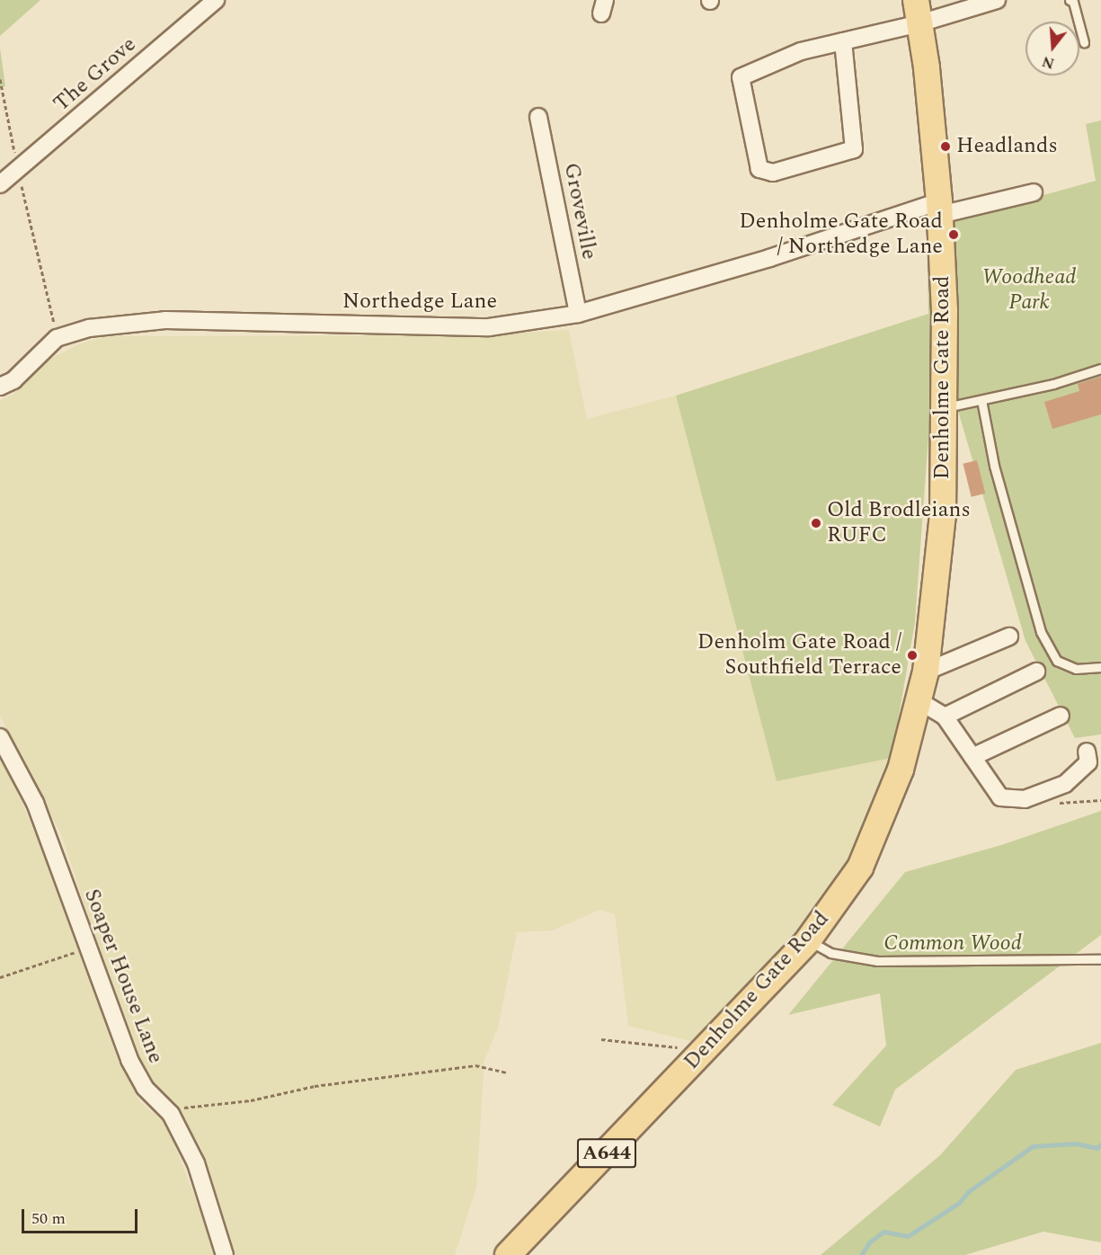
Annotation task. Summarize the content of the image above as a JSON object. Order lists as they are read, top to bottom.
{
  "streets": {
    "main road": ["Denholme Gate Road", "A644"],
    "street": [
      "The Grove",
      "Groveville",
      "Northedge Lane",
      "Soaper House Lane"
    ]
  },
  "crossings": [
    ["Groveville", "Northedge Lane"],
    ["Northedge Lane", "Denholme Gate Road"]
  ],
  "parks": ["Woodhead Park", "Common Wood"],
  "places": [
    "Headlands",
    "Denholme Gate Road / Northedge Lane",
    "Old Brodleians RUFC",
    "Denholm Gate Road / Southfield Terrace"
  ],
  "scale_bar": "50 m",
  "north": "bottom"
}
